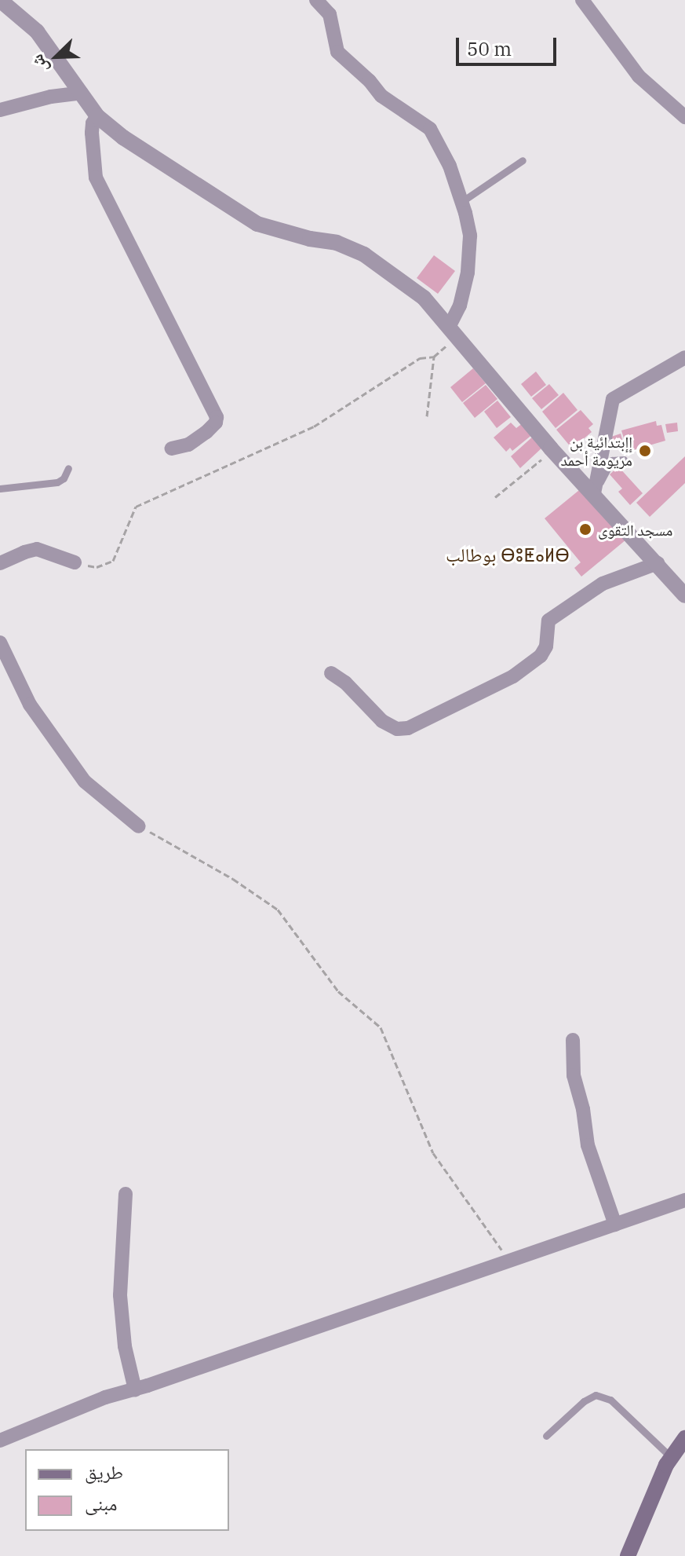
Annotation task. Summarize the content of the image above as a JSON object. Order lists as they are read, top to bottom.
{
  "districts": ["بوطالب ⴱⵓⵟⴰⵍⴱ"],
  "places": ["إإبتدائية بن مريومة أحمد", "مسجد التقوى"],
  "legend": ["طريق", "مبنى"],
  "scale_bar": "50 m",
  "north": "bottom left"
}
